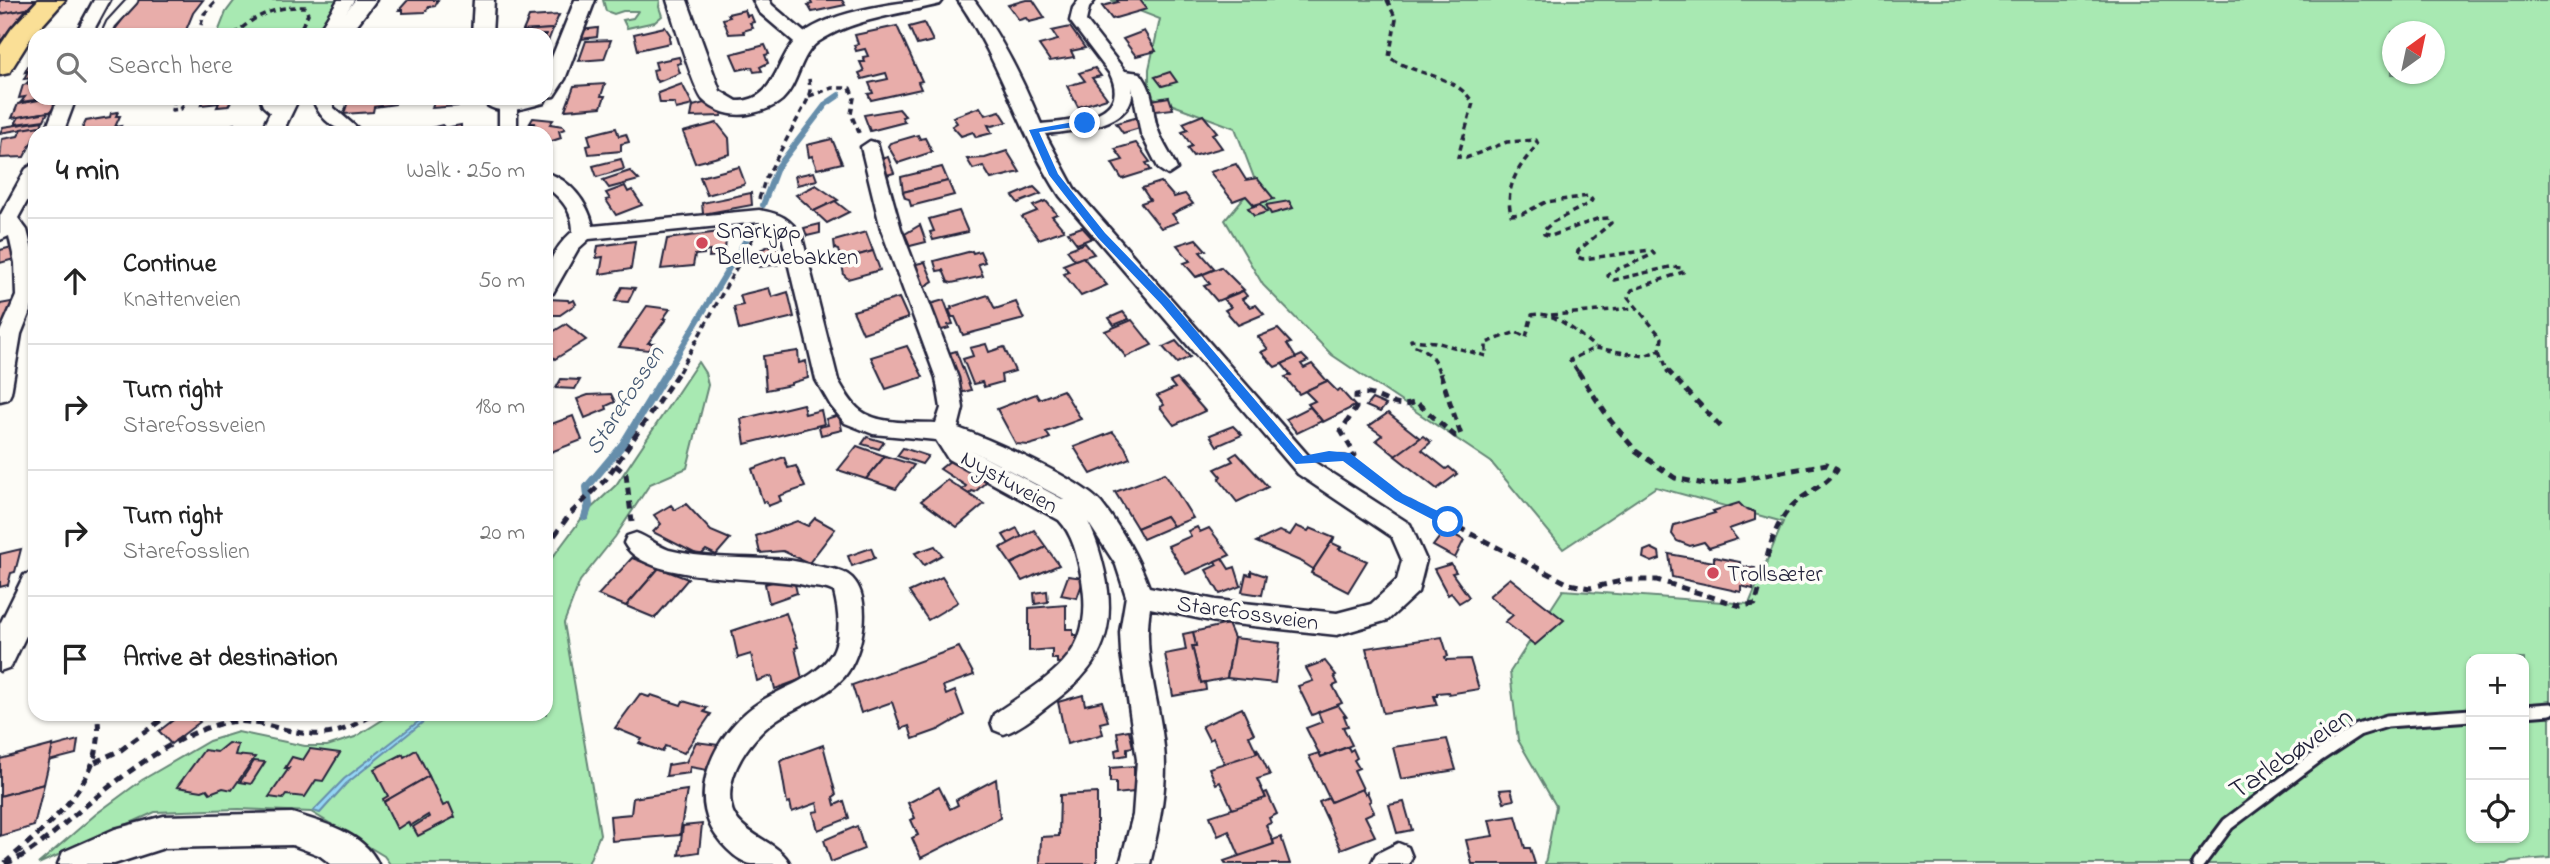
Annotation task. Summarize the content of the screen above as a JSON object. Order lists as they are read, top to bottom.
{
  "streets": {
    "street": ["Nystuveien", "Starefossveien"],
    "lane": ["Tarlebøveien"]
  },
  "water": ["Starefossen"],
  "places": ["Snarkjøp Bellevuebakken", "Trollsæter"],
  "north": "top right",
  "page": {
    "search": "Search here",
    "heading": ["4 min", "Walk · 250 m"],
    "list": [
      ["Continue", "Knattenveien", "50 m"],
      ["Turn right", "Starefossveien", "180 m"],
      ["Turn right", "Starefosslien", "20 m"],
      "Arrive at destination"
    ],
    "map_buttons": ["+", "−"]
  }
}
